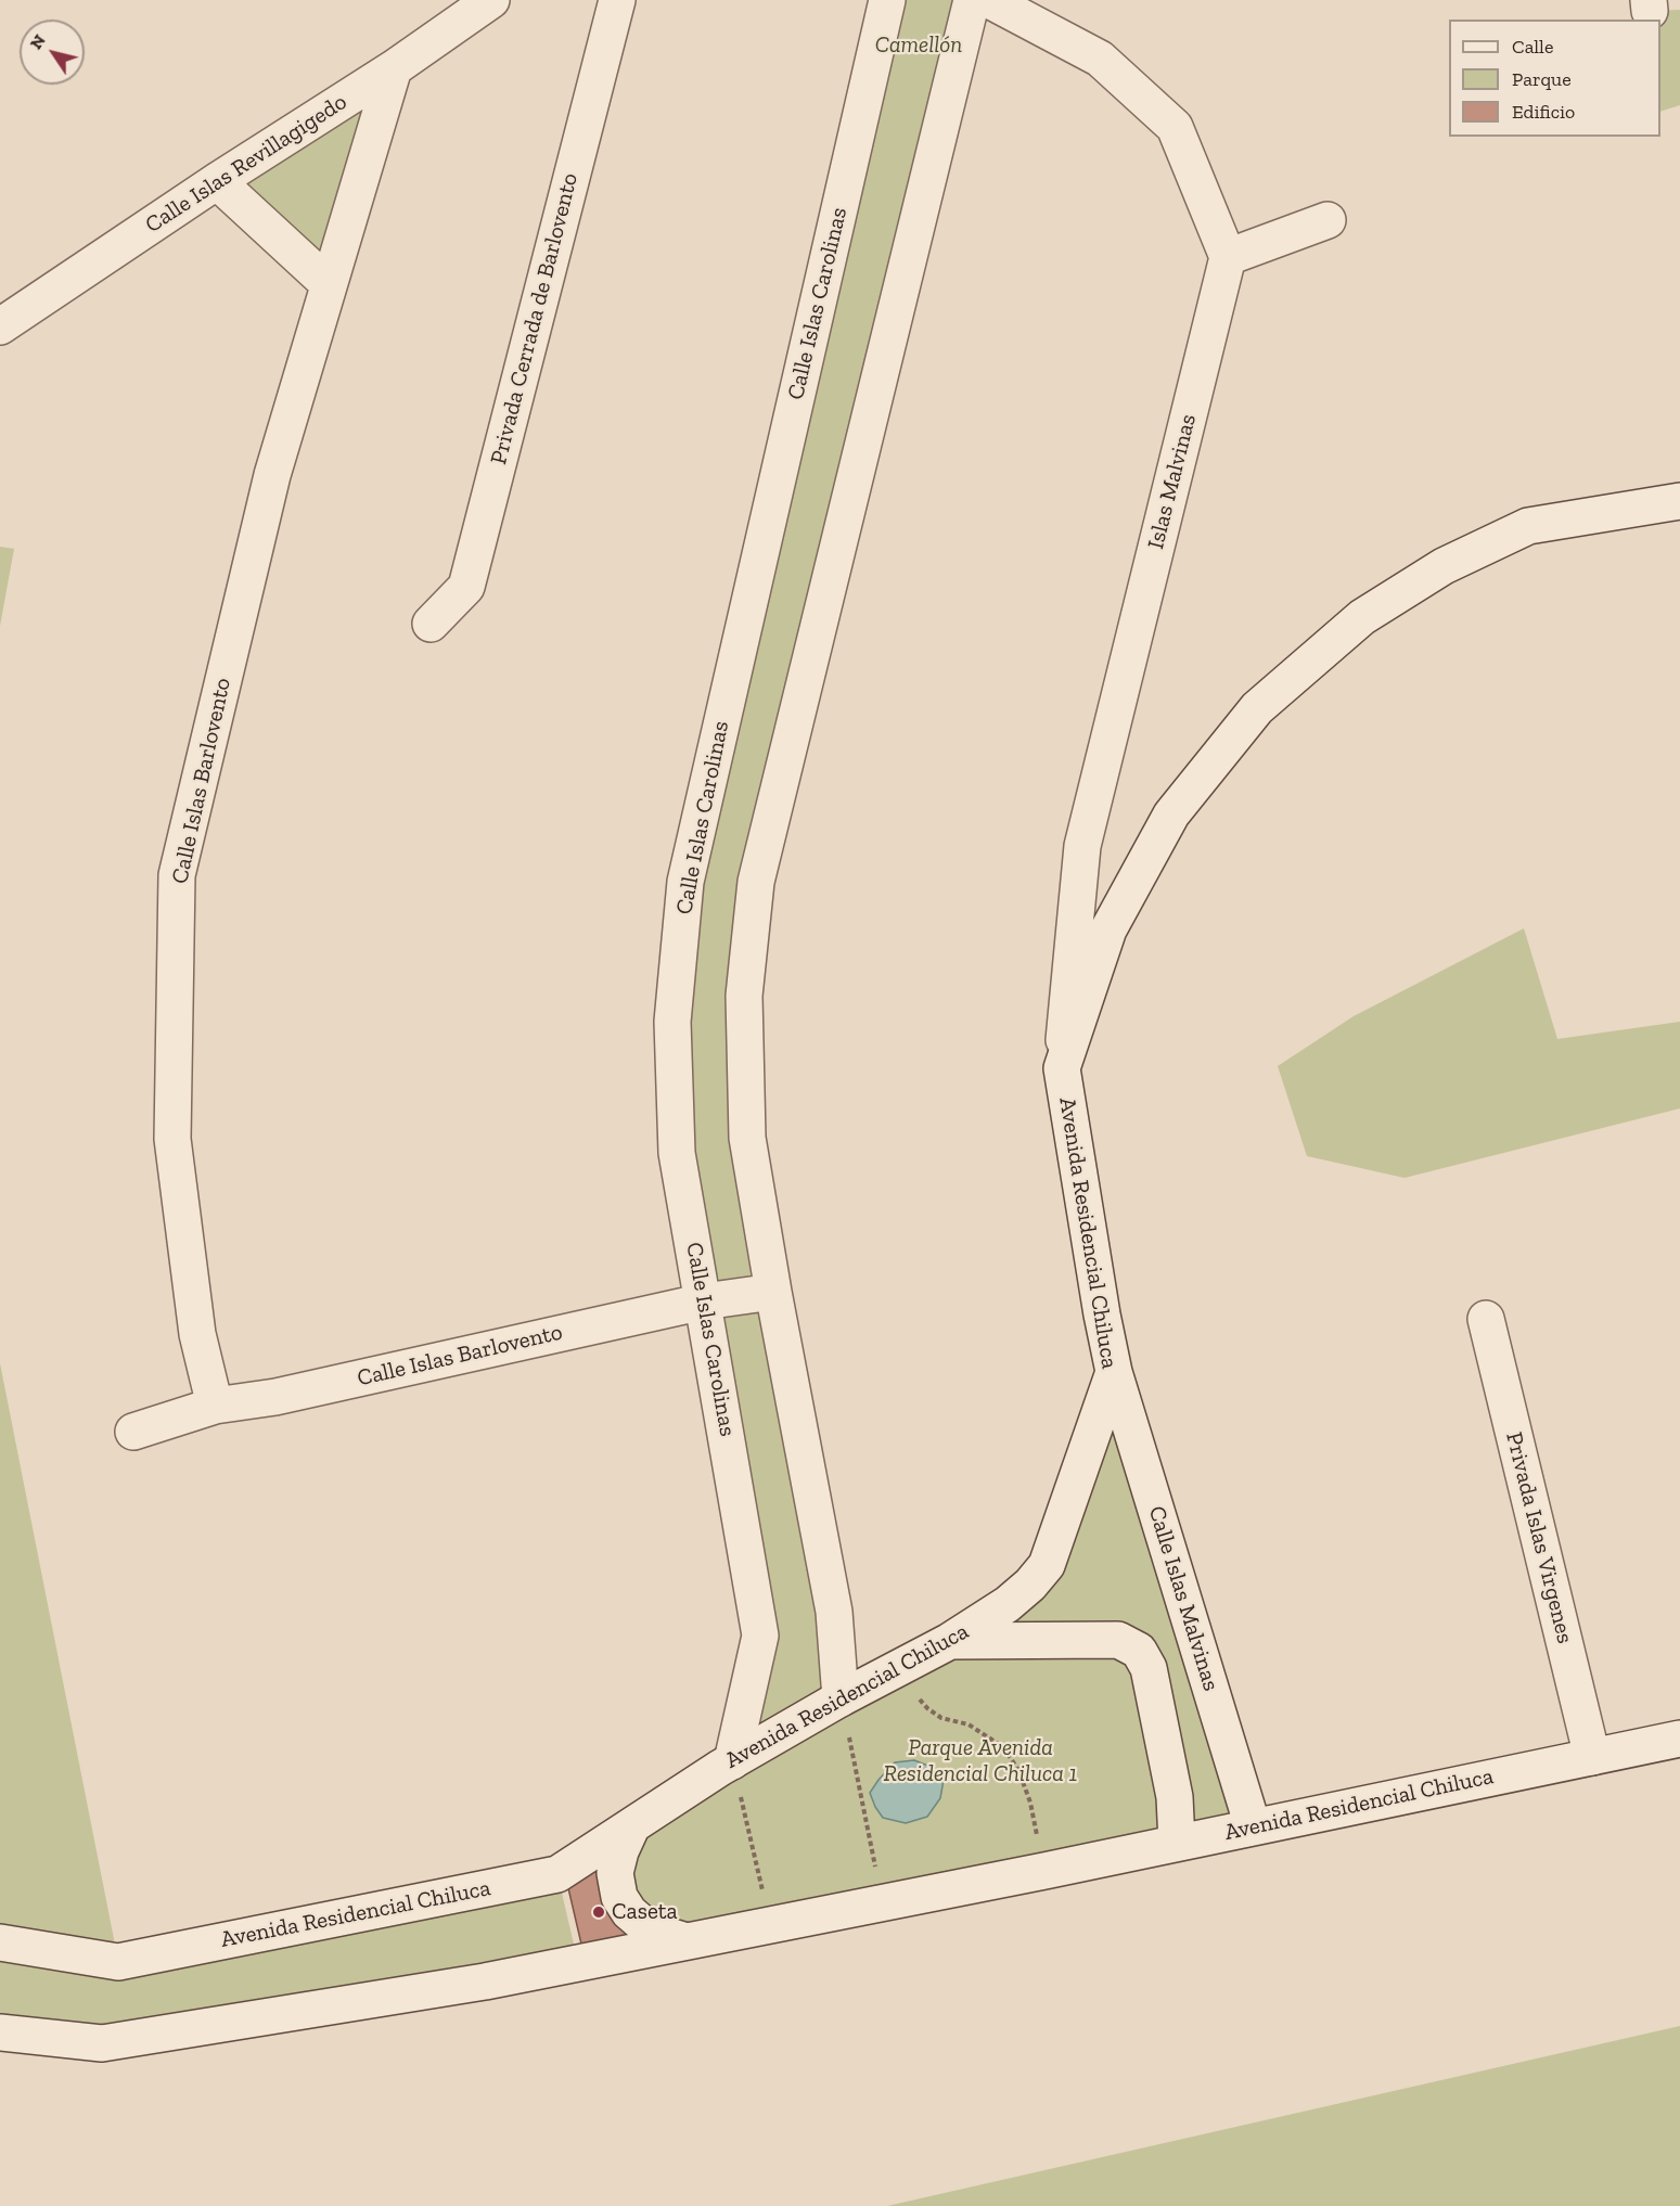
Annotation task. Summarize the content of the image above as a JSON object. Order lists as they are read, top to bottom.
{
  "streets": {
    "street": [
      "Calle Islas Revillagigedo",
      "Calle Islas Carolinas",
      "Privada Cerrada de Barlovento",
      "Islas Malvinas",
      "Calle Islas Barlovento",
      "Avenida Residencial Chiluca",
      "Privada Islas Virgenes",
      "Calle Islas Malvinas"
    ]
  },
  "crossings": [
    ["Calle Islas Revillagigedo", "Calle Islas Barlovento"],
    ["Calle Islas Carolinas", "Calle Islas Barlovento"],
    ["Calle Islas Carolinas", "Avenida Residencial Chiluca"],
    ["Islas Malvinas", "Avenida Residencial Chiluca"],
    ["Avenida Residencial Chiluca", "Privada Islas Virgenes"],
    ["Avenida Residencial Chiluca", "Calle Islas Malvinas"]
  ],
  "parks": ["Camellón", "Parque Avenida Residencial Chiluca 1"],
  "places": ["Caseta"],
  "legend": ["Calle", "Parque", "Edificio"],
  "north": "top left"
}
